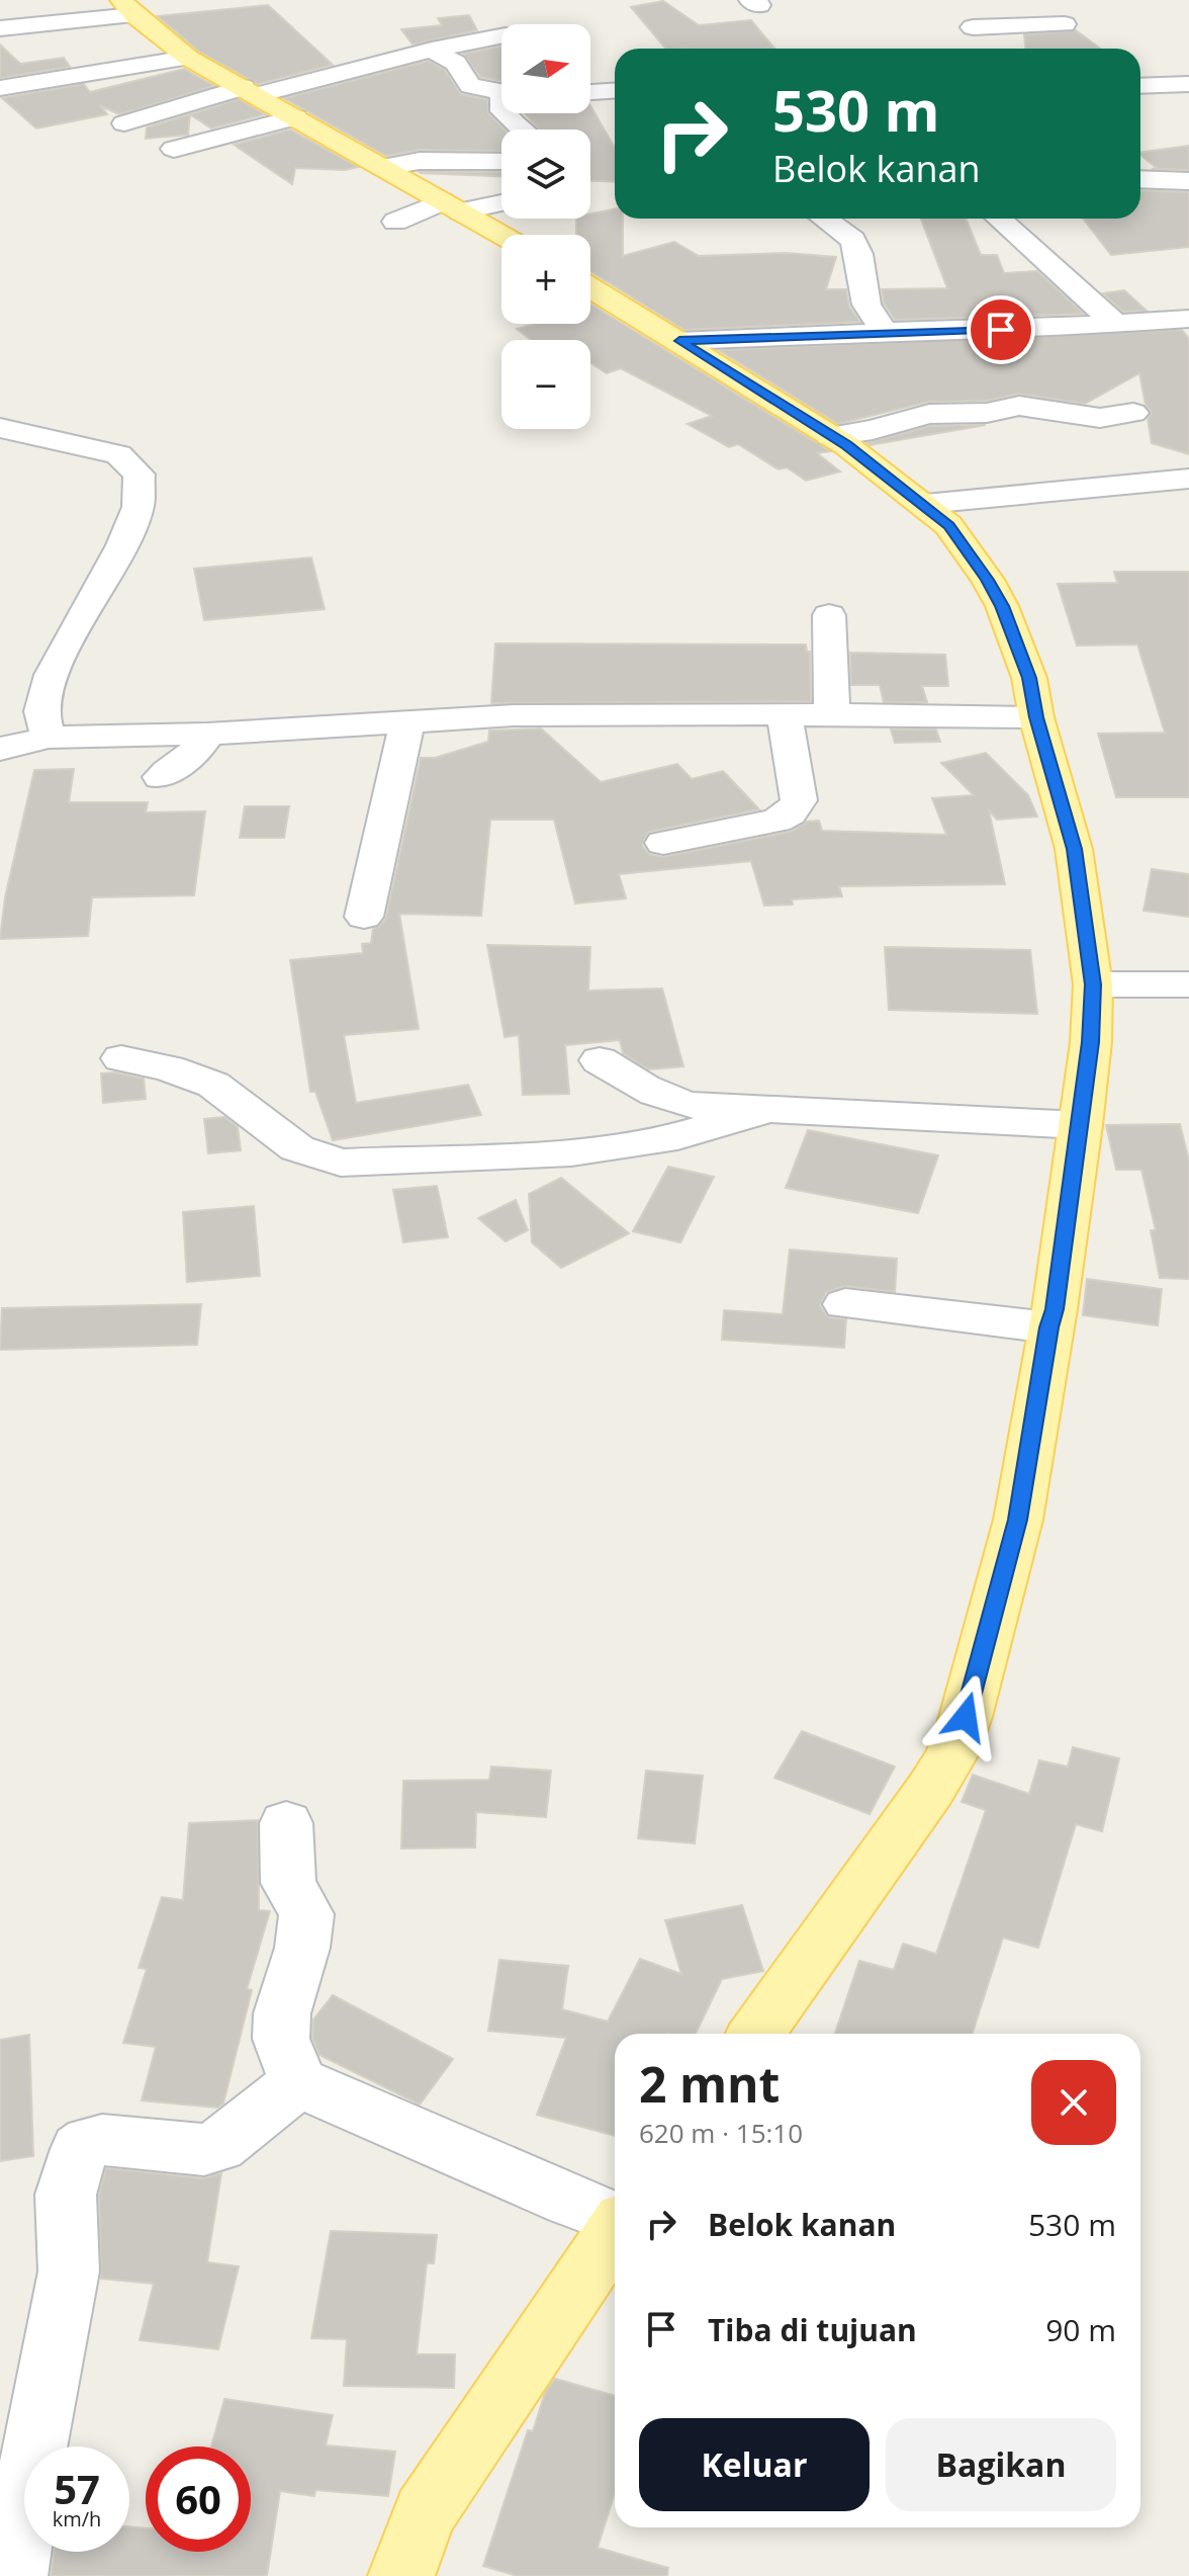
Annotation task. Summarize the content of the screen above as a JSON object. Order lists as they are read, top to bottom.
{
  "north": "right",
  "page": {
    "map_buttons": ["+", "−"],
    "turn": ["530 m", "Belok kanan"],
    "heading": ["2 mnt", "620 m · 15:10"],
    "list": [
      {
        "name": "Belok kanan",
        "value": "530 m"
      },
      {
        "name": "Tiba di tujuan",
        "value": "90 m"
      }
    ],
    "buttons": ["Keluar", "Bagikan"],
    "speed": "57 km/h",
    "limit": "60"
  }
}
